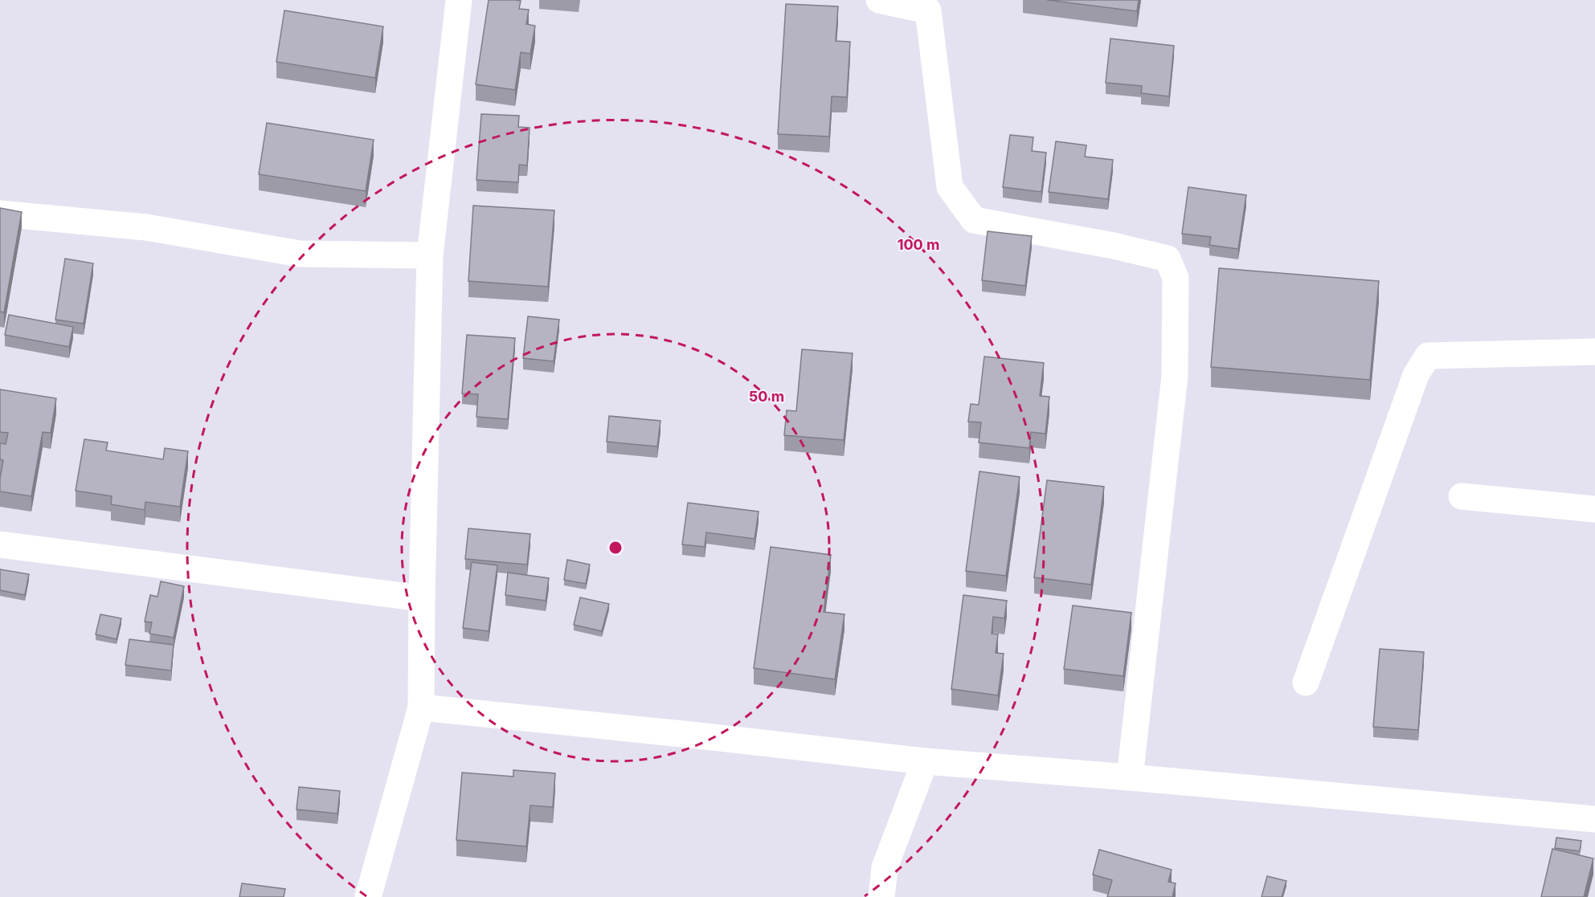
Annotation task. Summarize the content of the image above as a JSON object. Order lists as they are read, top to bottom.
{
  "rings": ["100 m", "50 m"]
}
